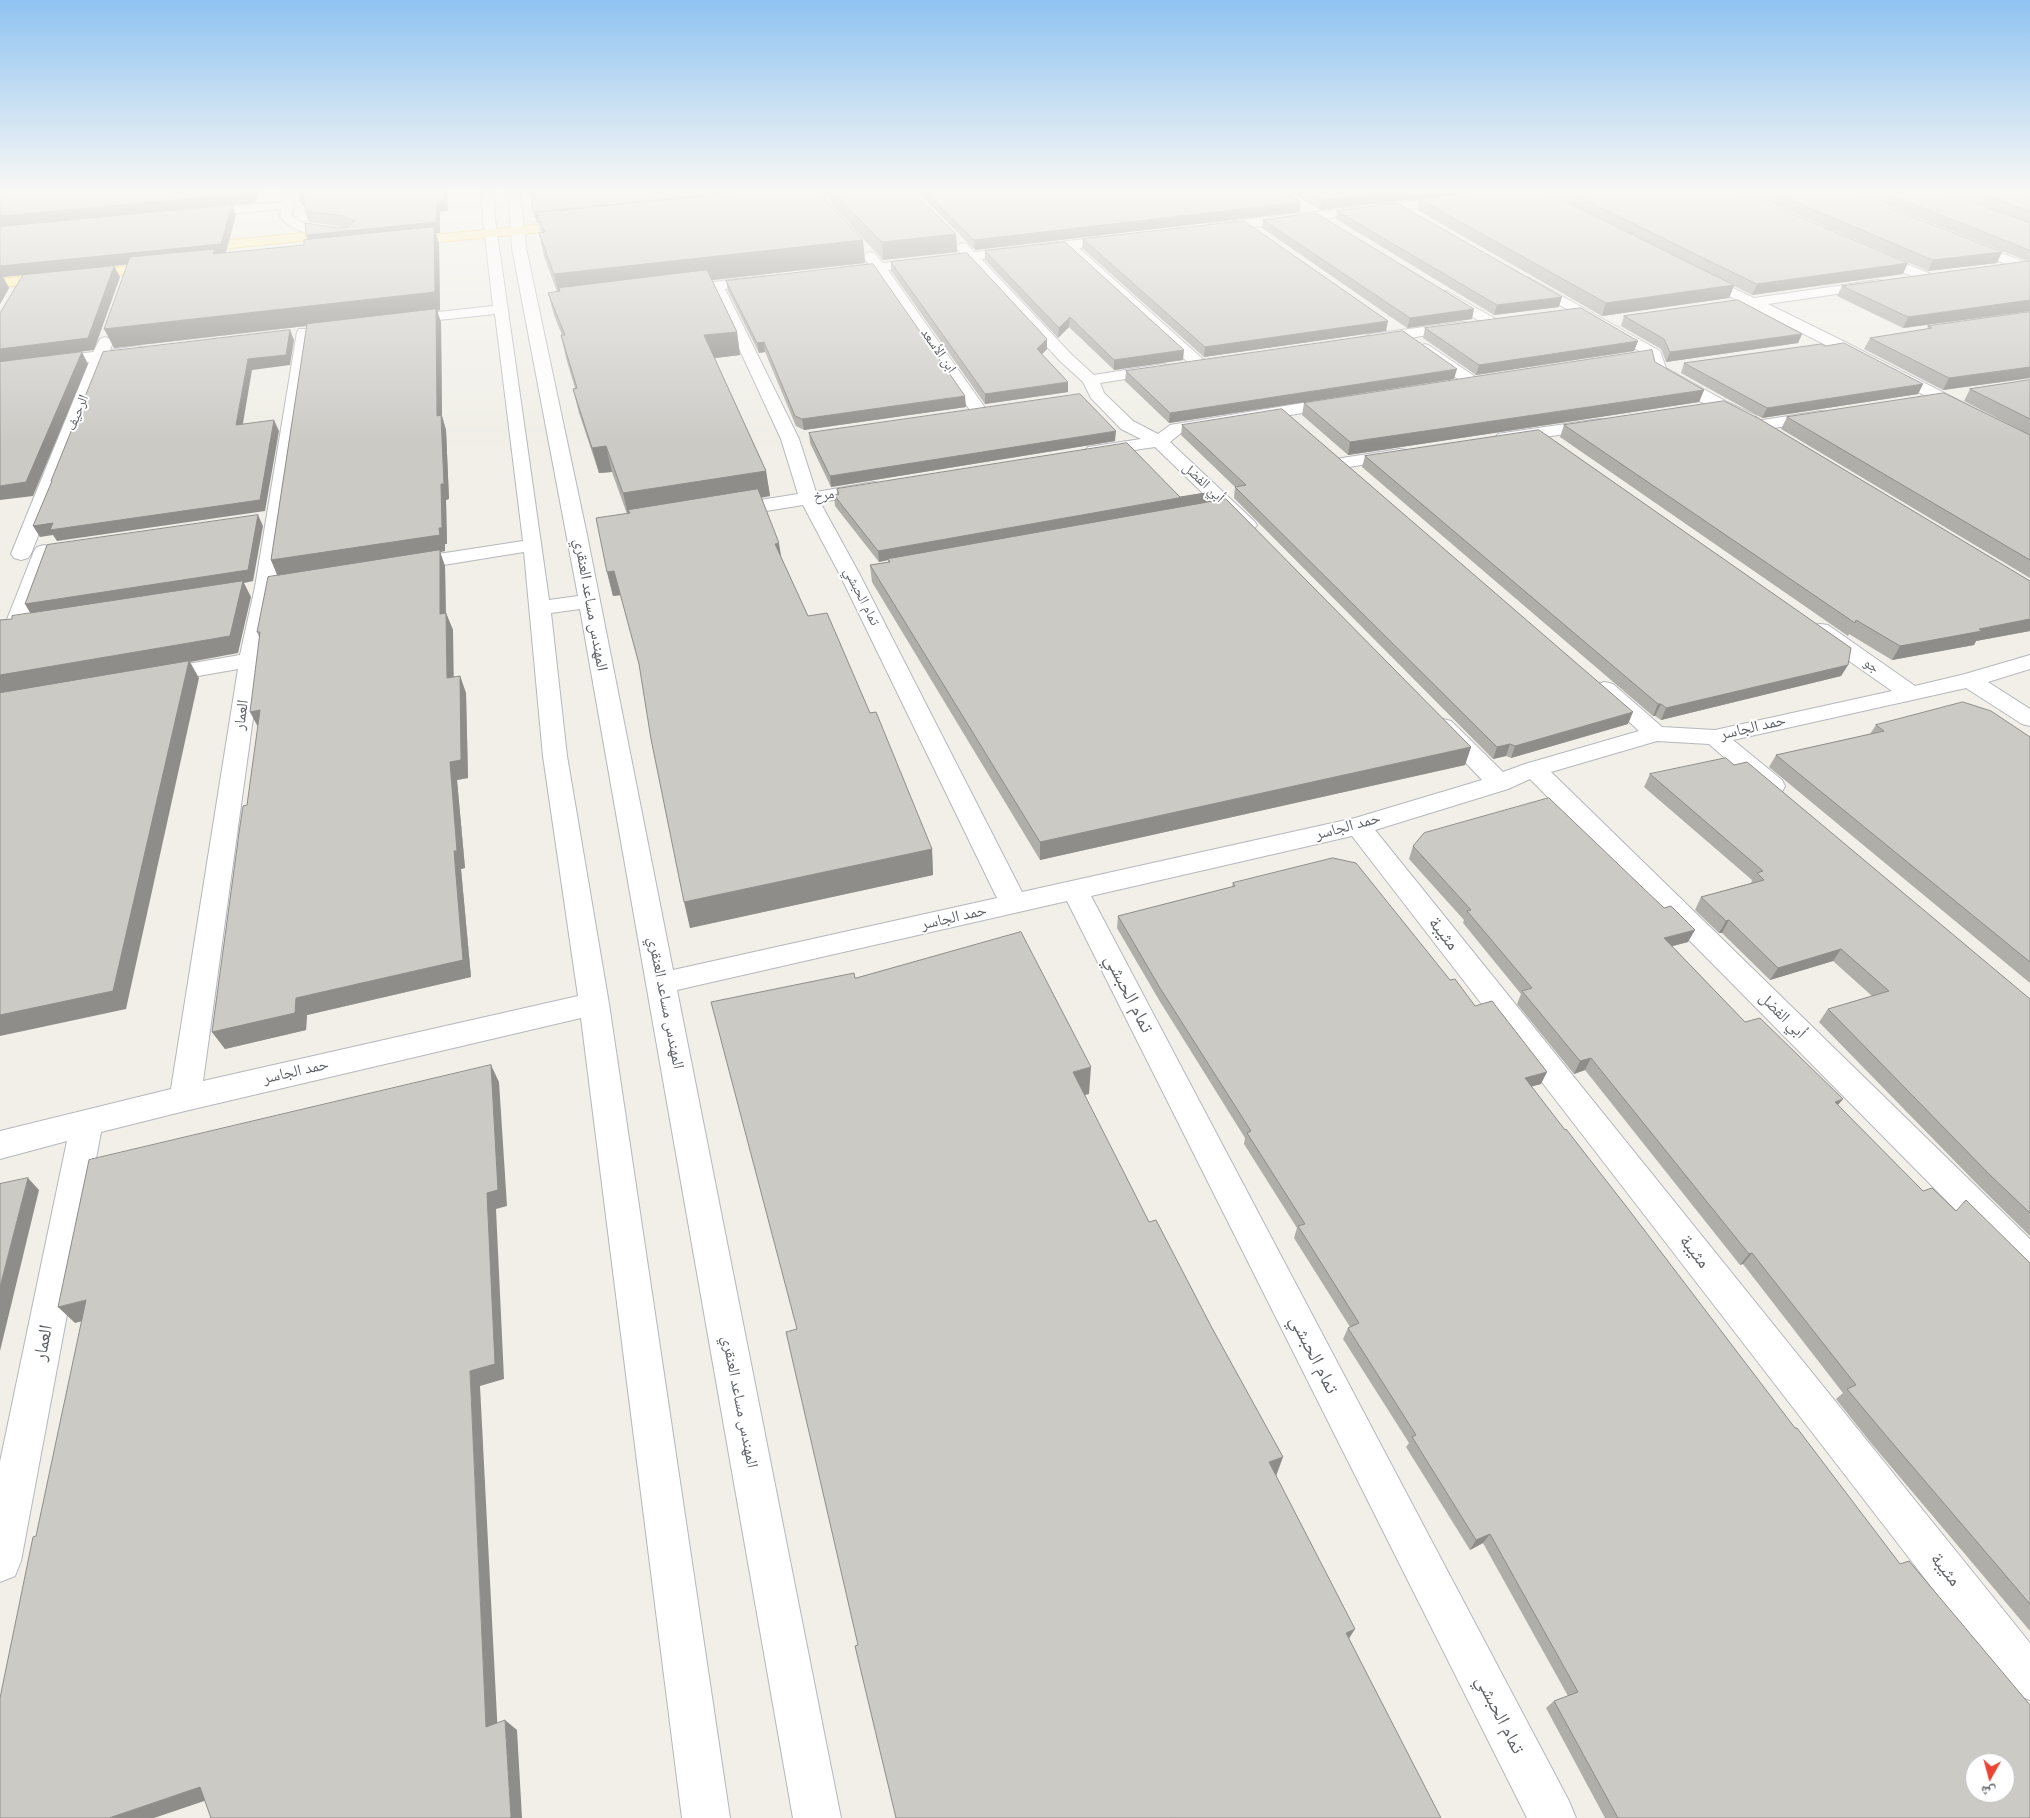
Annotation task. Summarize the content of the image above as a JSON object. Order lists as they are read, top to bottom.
{
  "streets": {
    "street": [
      "ابن الأسعد",
      "الرحيف",
      "أبي الفضل",
      "مرخ",
      "تمام الحبشي",
      "المهندس مساعد العنقري",
      "جو",
      "العمار",
      "حمد الجاسر",
      "مثيبة"
    ]
  },
  "crossings": [
    ["أبي الفضل", "حمد الجاسر"],
    ["مرخ", "تمام الحبشي"],
    ["تمام الحبشي", "حمد الجاسر"],
    ["المهندس مساعد العنقري", "حمد الجاسر"],
    ["جو", "حمد الجاسر"],
    ["العمار", "حمد الجاسر"],
    ["حمد الجاسر", "مثيبة"]
  ],
  "north": "bottom"
}
